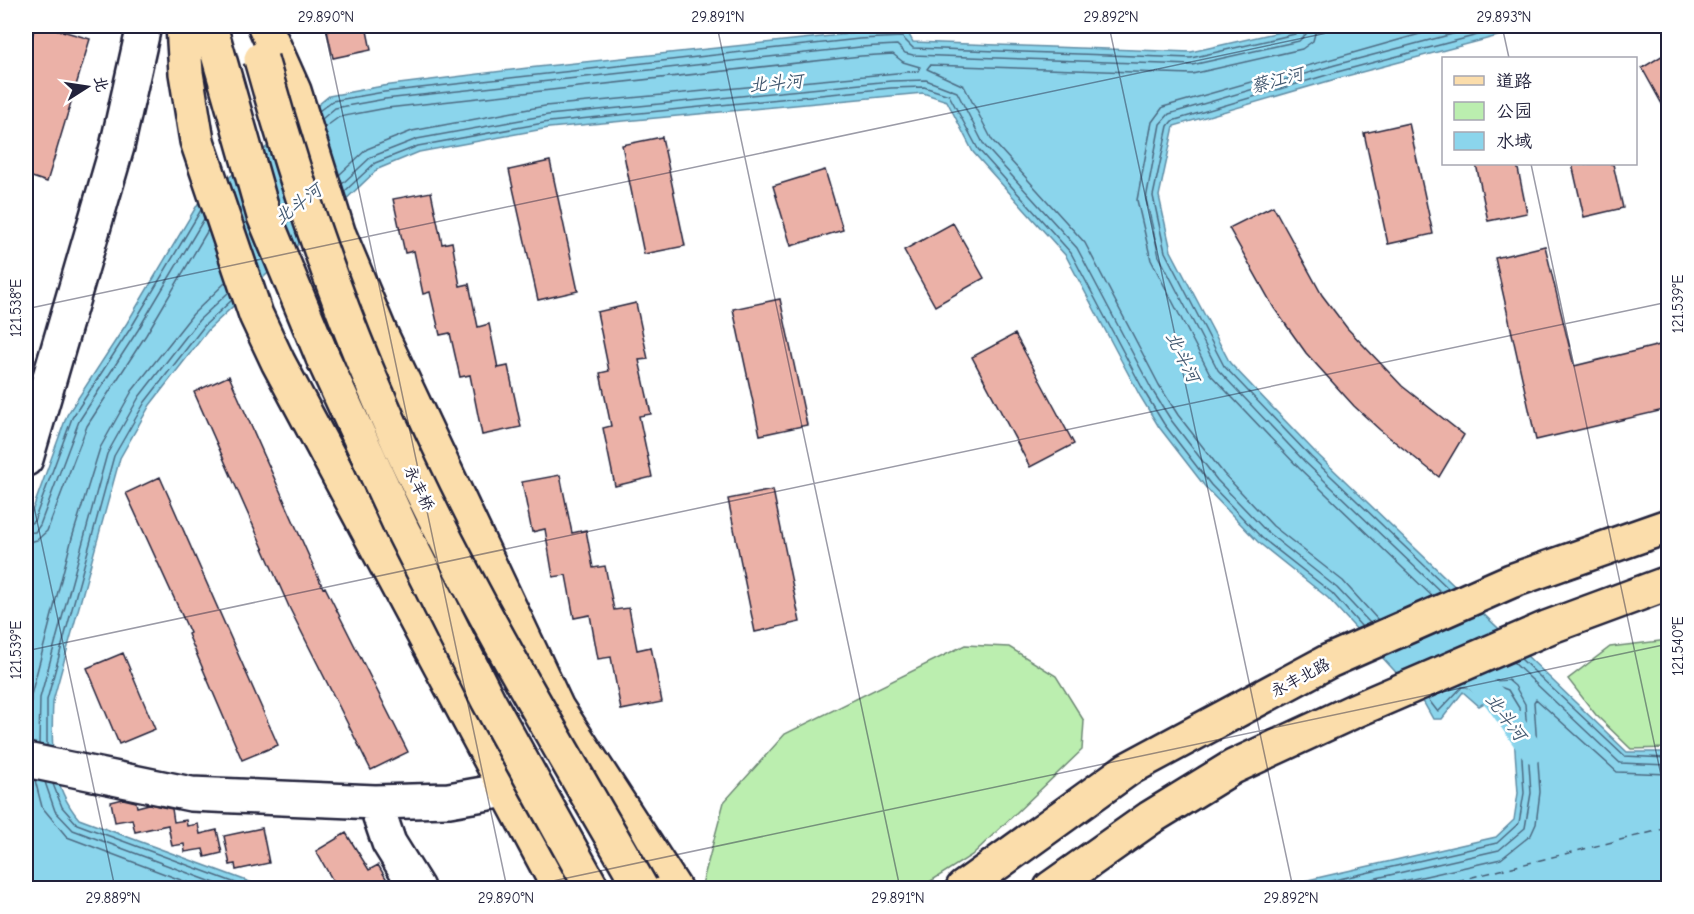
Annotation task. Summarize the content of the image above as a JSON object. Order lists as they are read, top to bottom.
{
  "streets": {
    "main road": ["永丰桥", "永丰北路"]
  },
  "water": ["蔡江河", "北斗河"],
  "legend": ["道路", "公园", "水域"],
  "north": "right",
  "coordinates": [
    "29.890°N",
    "29.891°N",
    "29.892°N",
    "29.893°N",
    "121.539°E",
    "121.538°E",
    "121.540°E",
    "29.889°N"
  ]
}
